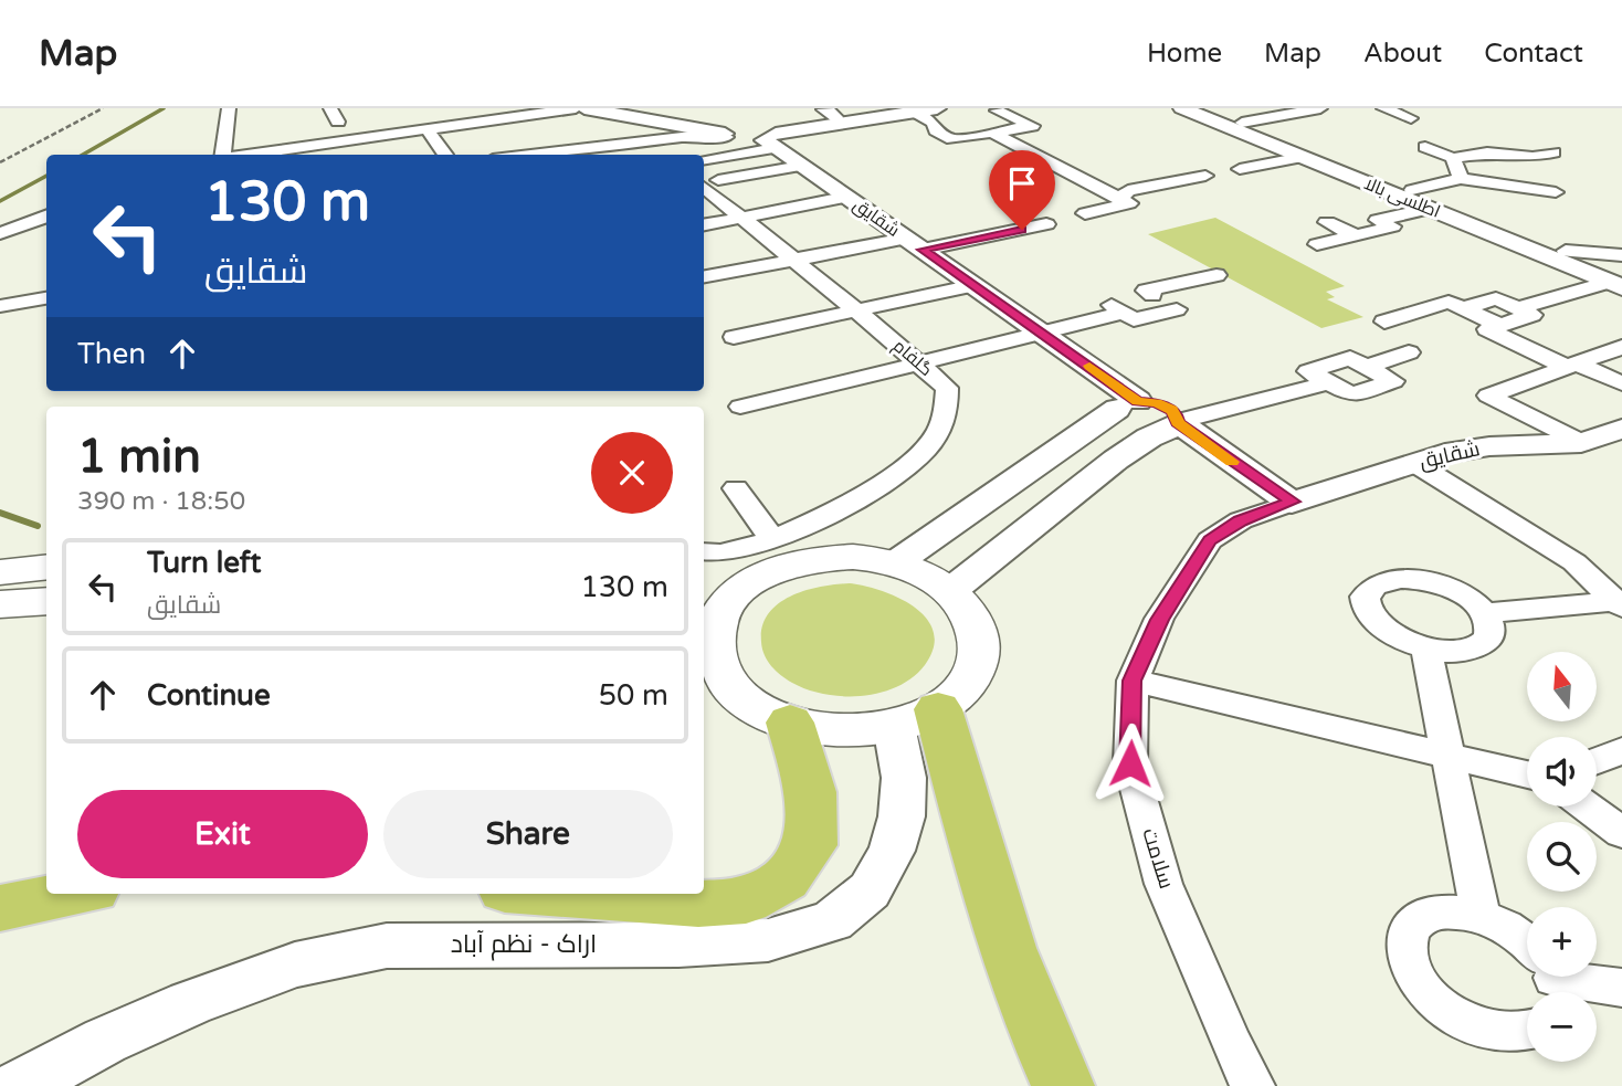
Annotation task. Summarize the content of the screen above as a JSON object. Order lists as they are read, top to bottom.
{
  "streets": {
    "street": [
      "اطلسی بالا",
      "شقایق",
      "گلفام",
      "سلامت",
      "اراک - نظم آباد"
    ]
  },
  "crossings": [
    ["شقایق", "سلامت"]
  ],
  "north": "top",
  "page": {
    "header": "Map",
    "nav": [
      "Home",
      "Map",
      "About",
      "Contact"
    ],
    "turn": ["130 m", "شقایق"],
    "then": "Then",
    "heading": ["1 min", "390 m · 18:50"],
    "list": [
      {
        "name": "Turn left",
        "note": "شقایق",
        "value": "130 m"
      },
      {
        "name": "Continue",
        "value": "50 m"
      }
    ],
    "map_buttons": ["+", "−"],
    "buttons": ["Exit", "Share"]
  }
}
